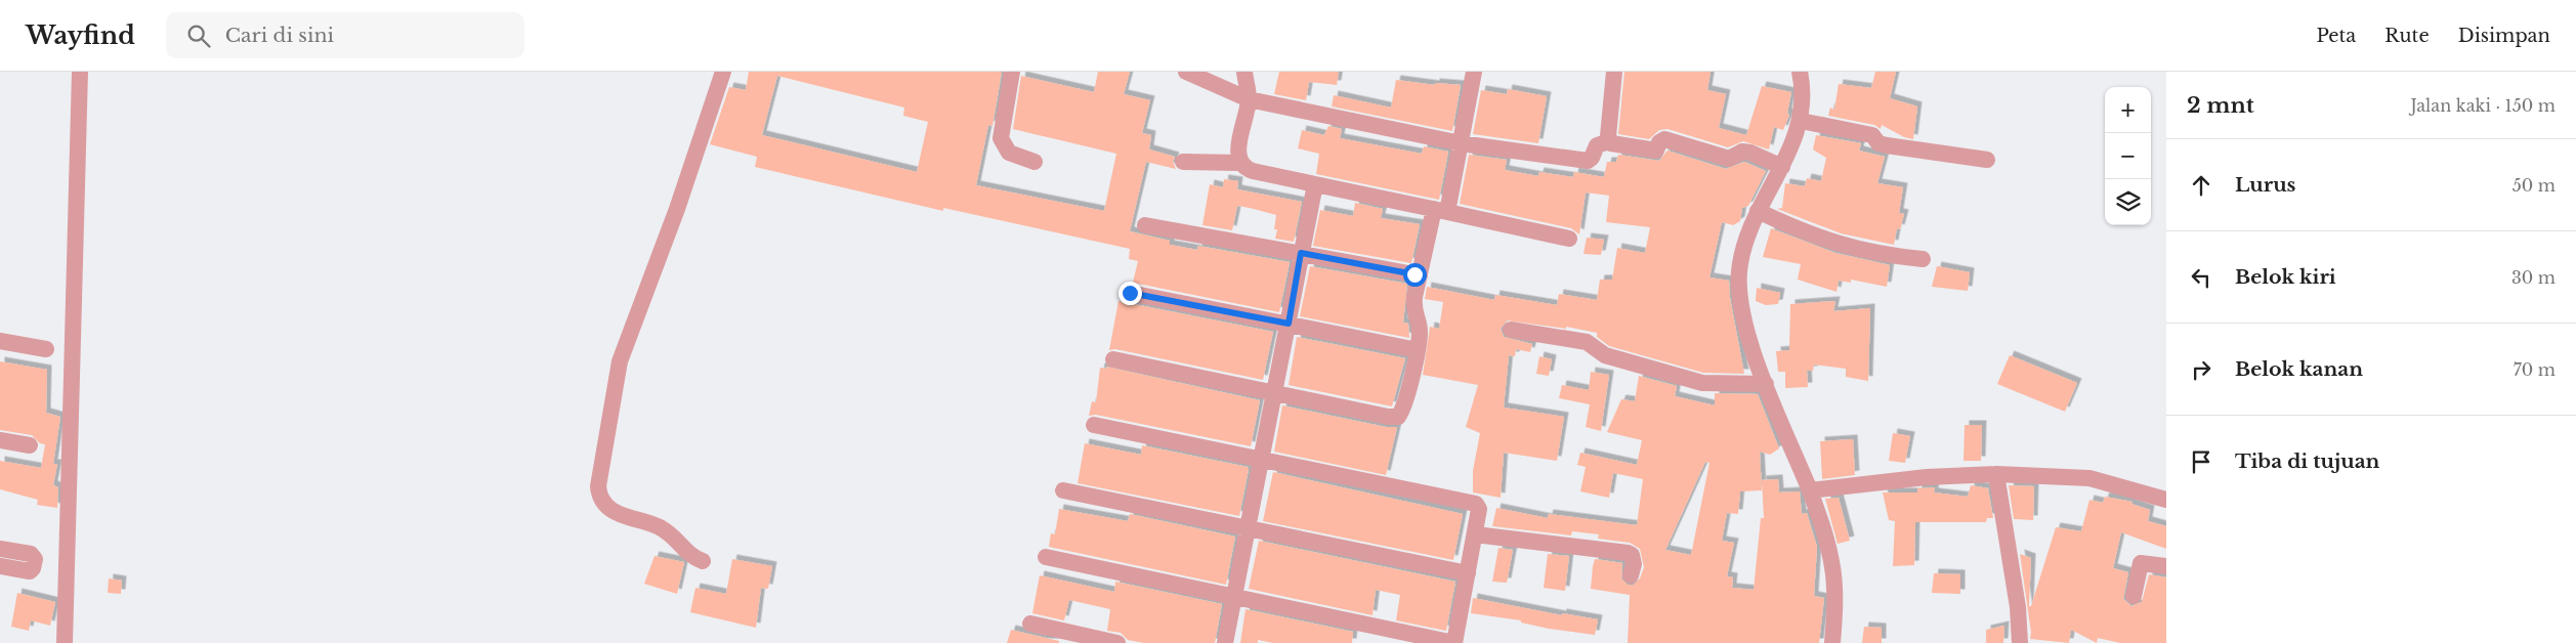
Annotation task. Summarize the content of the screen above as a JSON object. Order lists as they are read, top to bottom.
{
  "page": {
    "header": "Wayfind",
    "search": "Cari di sini",
    "nav": ["Peta", "Rute", "Disimpan"],
    "heading": ["2 mnt", "Jalan kaki · 150 m"],
    "map_buttons": ["+", "−"],
    "list": [
      ["Lurus", "50 m"],
      ["Belok kiri", "30 m"],
      ["Belok kanan", "70 m"],
      "Tiba di tujuan"
    ]
  }
}
